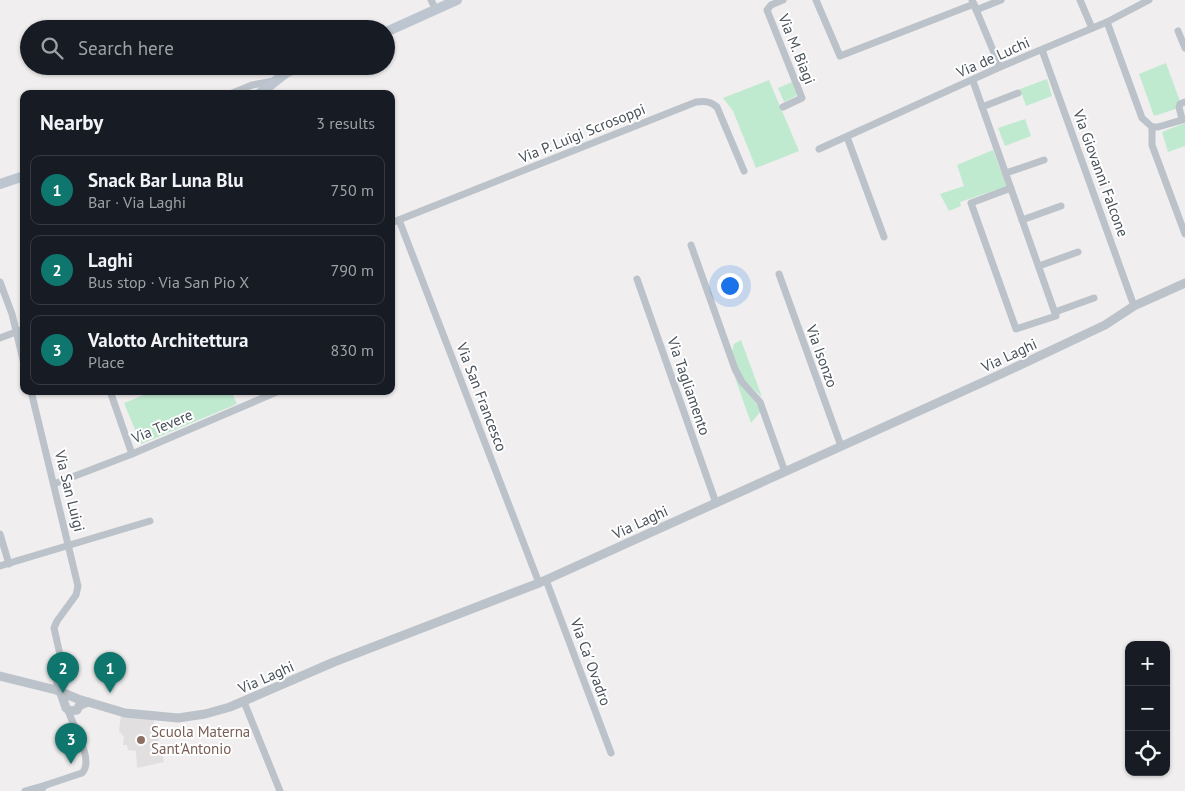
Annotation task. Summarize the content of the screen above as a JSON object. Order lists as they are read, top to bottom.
{
  "streets": {
    "street": [
      "Via M. Biagi",
      "Via de Luchi",
      "Via P. Luigi Scrosoppi",
      "Via Giovanni Falcone",
      "Via Laghi",
      "Via Isonzo",
      "Via Tagliamento",
      "Via San Francesco",
      "Via Tevere",
      "Via San Luigi",
      "Via Ca' Ovadro"
    ]
  },
  "crossings": [
    ["Via de Luchi", "Via Giovanni Falcone"],
    ["Via P. Luigi Scrosoppi", "Via San Francesco"],
    ["Via Giovanni Falcone", "Via Laghi"],
    ["Via Laghi", "Via Isonzo"],
    ["Via Laghi", "Via Tagliamento"],
    ["Via Laghi", "Via San Francesco"],
    ["Via Laghi", "Via Ca' Ovadro"],
    ["Via San Francesco", "Via Ca' Ovadro"],
    ["Via Tevere", "Via San Luigi"]
  ],
  "places": ["Scuola Materna Sant'Antonio"],
  "page": {
    "search": "Search here",
    "heading": ["Nearby", "3 results"],
    "list": [
      {
        "mark": "1",
        "name": "Snack Bar Luna Blu",
        "note": "Bar · Via Laghi",
        "value": "750 m"
      },
      {
        "mark": "2",
        "name": "Laghi",
        "note": "Bus stop · Via San Pio X",
        "value": "790 m"
      },
      {
        "mark": "3",
        "name": "Valotto Architettura",
        "note": "Place",
        "value": "830 m"
      }
    ],
    "map_buttons": ["+", "−"],
    "pins": ["1", "2", "3"]
  }
}
